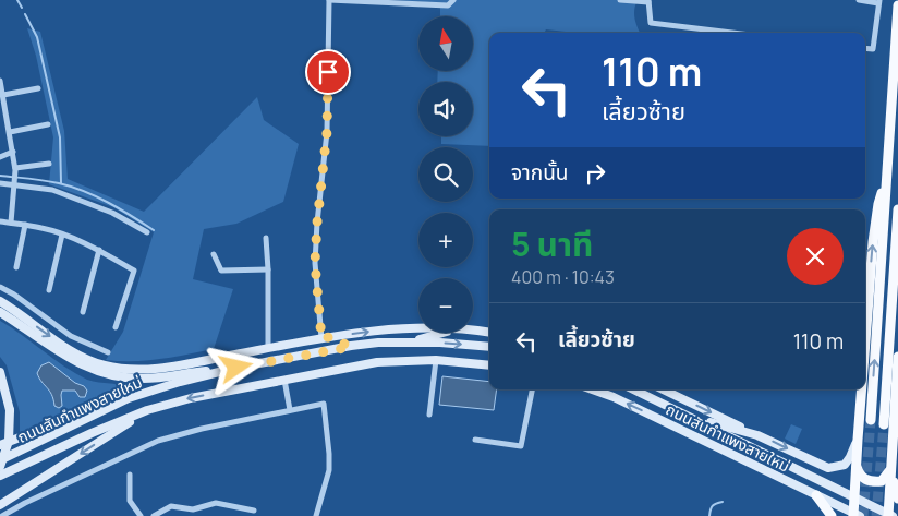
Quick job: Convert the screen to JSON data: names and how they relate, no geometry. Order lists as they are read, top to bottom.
{
  "streets": {
    "main road": ["ถนนสันกำแพงสายใหม่"]
  },
  "north": "top",
  "page": {
    "map_buttons": ["+", "−"],
    "turn": ["110 m", "เลี้ยวซ้าย"],
    "then": "จากนั้น",
    "heading": ["5 นาที", "400 m · 10:43"],
    "list": [
      {
        "name": "เลี้ยวซ้าย",
        "value": "110 m"
      }
    ]
  }
}
